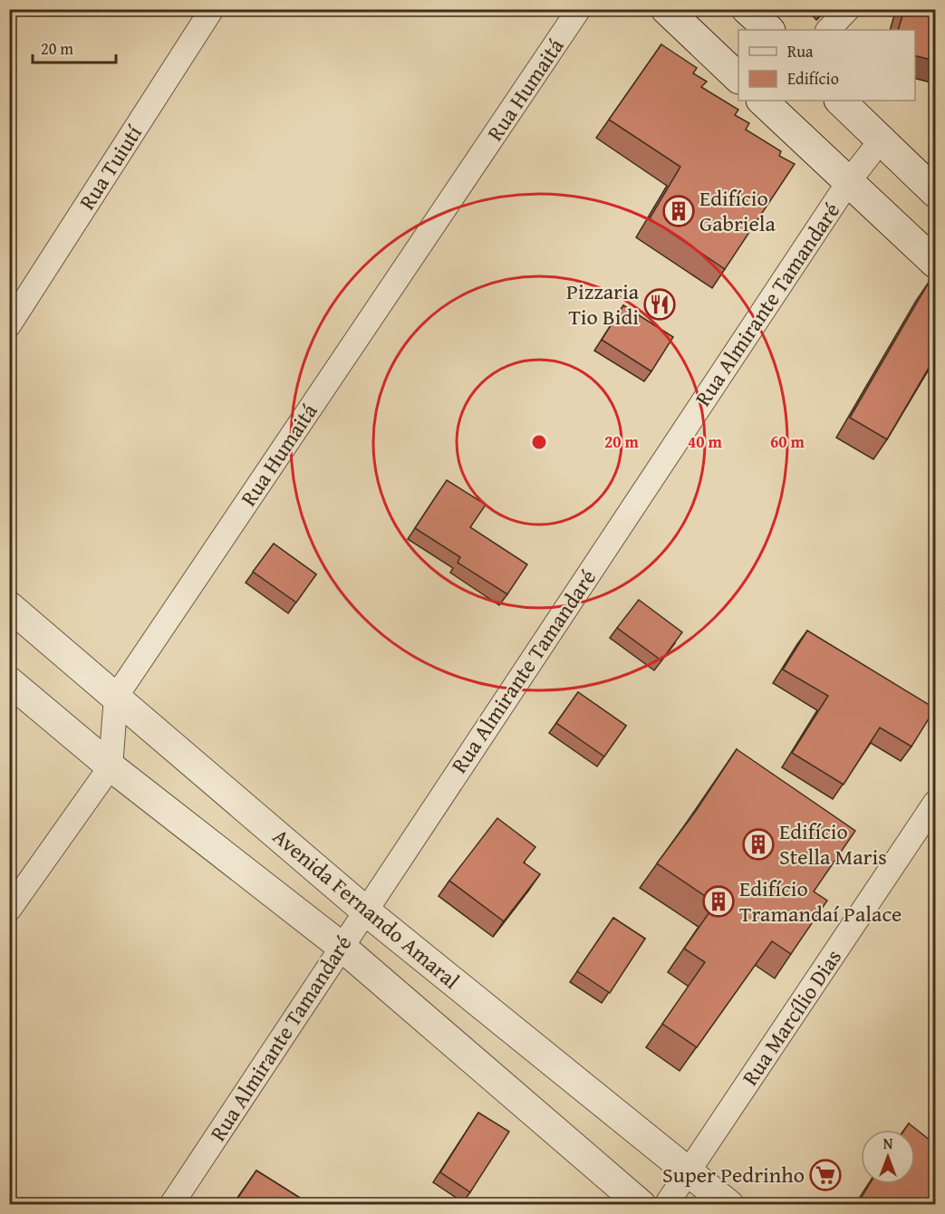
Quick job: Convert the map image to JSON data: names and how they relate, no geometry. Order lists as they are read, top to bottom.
{
  "streets": {
    "street": [
      "Rua Humaitá",
      "Rua Tuiutí",
      "Rua Almirante Tamandaré",
      "Avenida Fernando Amaral",
      "Rua Marcílio Dias"
    ]
  },
  "crossings": [
    ["Rua Humaitá", "Avenida Fernando Amaral"],
    ["Rua Almirante Tamandaré", "Avenida Fernando Amaral"],
    ["Avenida Fernando Amaral", "Rua Marcílio Dias"]
  ],
  "places": {
    "building": ["Edifício Gabriela", "Edifício Stella Maris", "Edifício Tramandaí Palace"],
    "restaurant": ["Pizzaria Tio Bidi"],
    "supermarket": ["Super Pedrinho"]
  },
  "legend": ["Rua", "Edifício"],
  "scale_bar": "20 m",
  "north": "top",
  "rings": ["20 m", "40 m", "60 m"]
}
